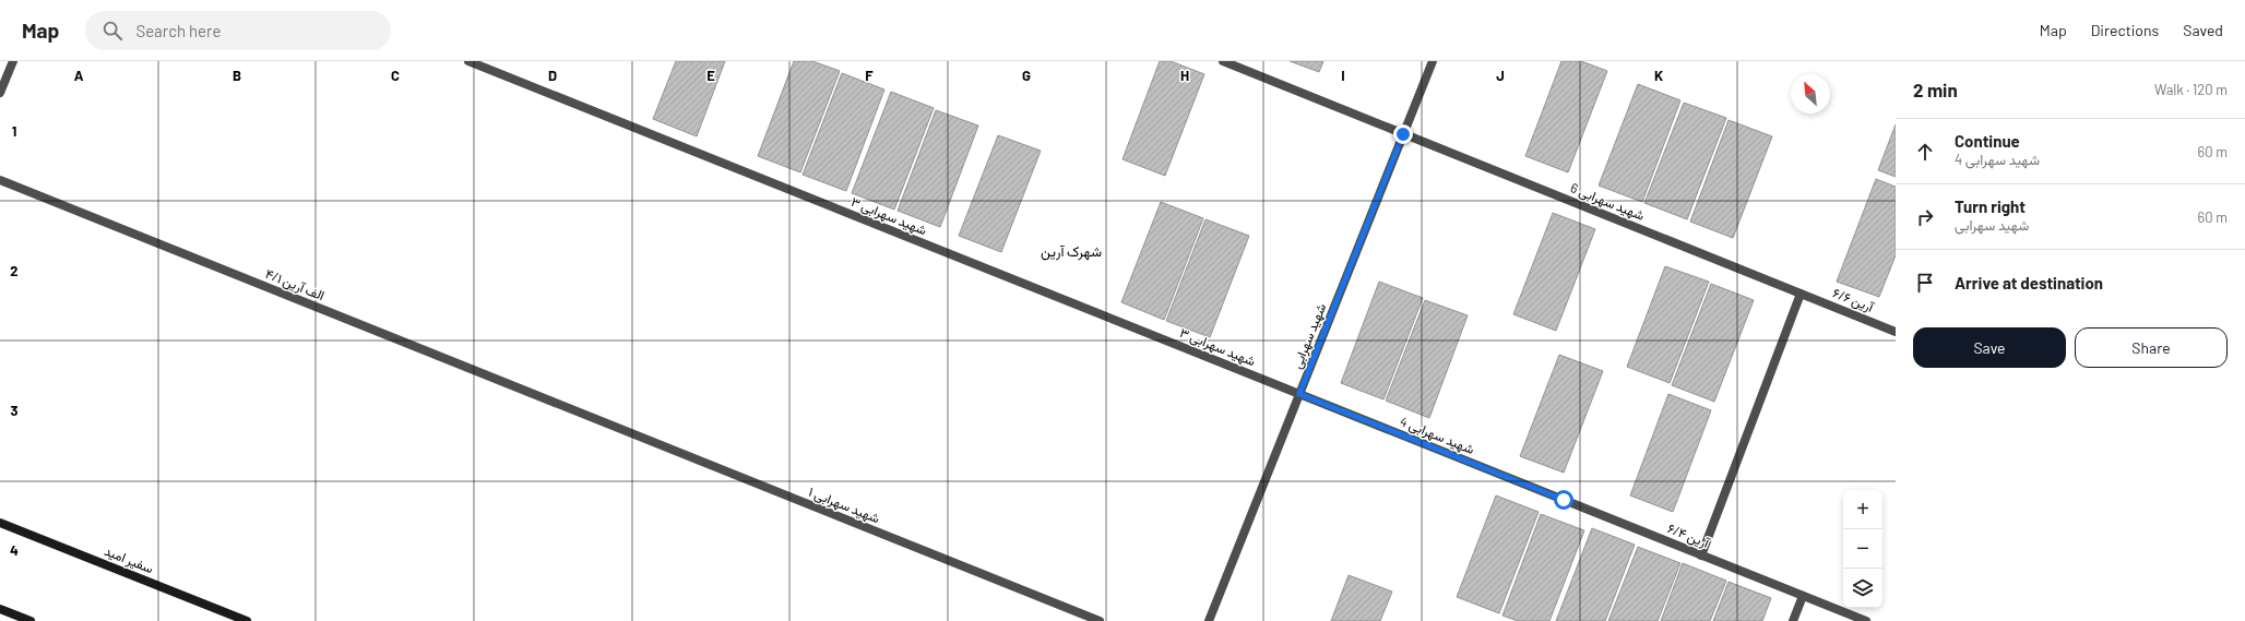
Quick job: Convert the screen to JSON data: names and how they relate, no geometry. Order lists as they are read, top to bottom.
{
  "streets": {
    "street": [
      "شهید سهرابی 6",
      "شهید سهرابی ۳",
      "۴/۱ الف آرین",
      "۶/۶ آرین",
      "شهید سهرابی",
      "شهید سهرابی 4",
      "شهید سهرابی ۱",
      "۶/۴ آرین",
      "سفیر امید"
    ]
  },
  "crossings": [
    ["شهید سهرابی 6", "۶/۶ آرین"],
    ["شهید سهرابی 6", "شهید سهرابی"],
    ["شهید سهرابی ۳", "شهید سهرابی"],
    ["شهید سهرابی ۳", "شهید سهرابی 4"],
    ["۴/۱ الف آرین", "شهید سهرابی ۱"],
    ["شهید سهرابی", "شهید سهرابی 4"],
    ["شهید سهرابی 4", "۶/۴ آرین"]
  ],
  "districts": ["شهرک آرین"],
  "north": "top left",
  "page": {
    "header": "Map",
    "search": "Search here",
    "nav": ["Map", "Directions", "Saved"],
    "heading": ["2 min", "Walk · 120 m"],
    "list": [
      ["Continue", "شهید سهرابی 4", "60 m"],
      ["Turn right", "شهید سهرابی", "60 m"],
      "Arrive at destination"
    ],
    "buttons": ["Save", "Share"],
    "map_buttons": ["+", "−"]
  },
  "grid": {
    "columns": [
      "A",
      "B",
      "C",
      "D",
      "E",
      "F",
      "G",
      "H",
      "I",
      "J",
      "K"
    ],
    "rows": [
      "1",
      "2",
      "3",
      "4"
    ]
  }
}
